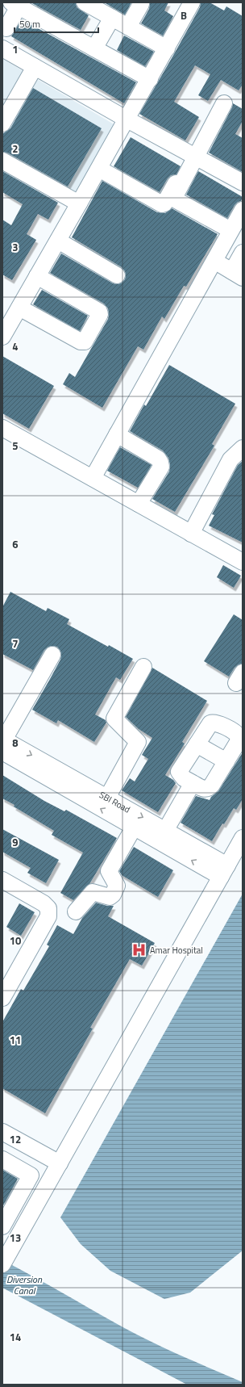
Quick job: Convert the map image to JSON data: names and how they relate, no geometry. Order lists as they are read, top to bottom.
{
  "streets": {
    "street": ["SBI Road"]
  },
  "water": ["Diversion Canal"],
  "places": {
    "hospital": ["Amar Hospital"]
  },
  "scale_bar": "50 m",
  "grid": {
    "columns": ["B"],
    "rows": [
      "1",
      "2",
      "3",
      "4",
      "5",
      "6",
      "7",
      "8",
      "9",
      "10",
      "11",
      "12",
      "13",
      "14"
    ]
  }
}
